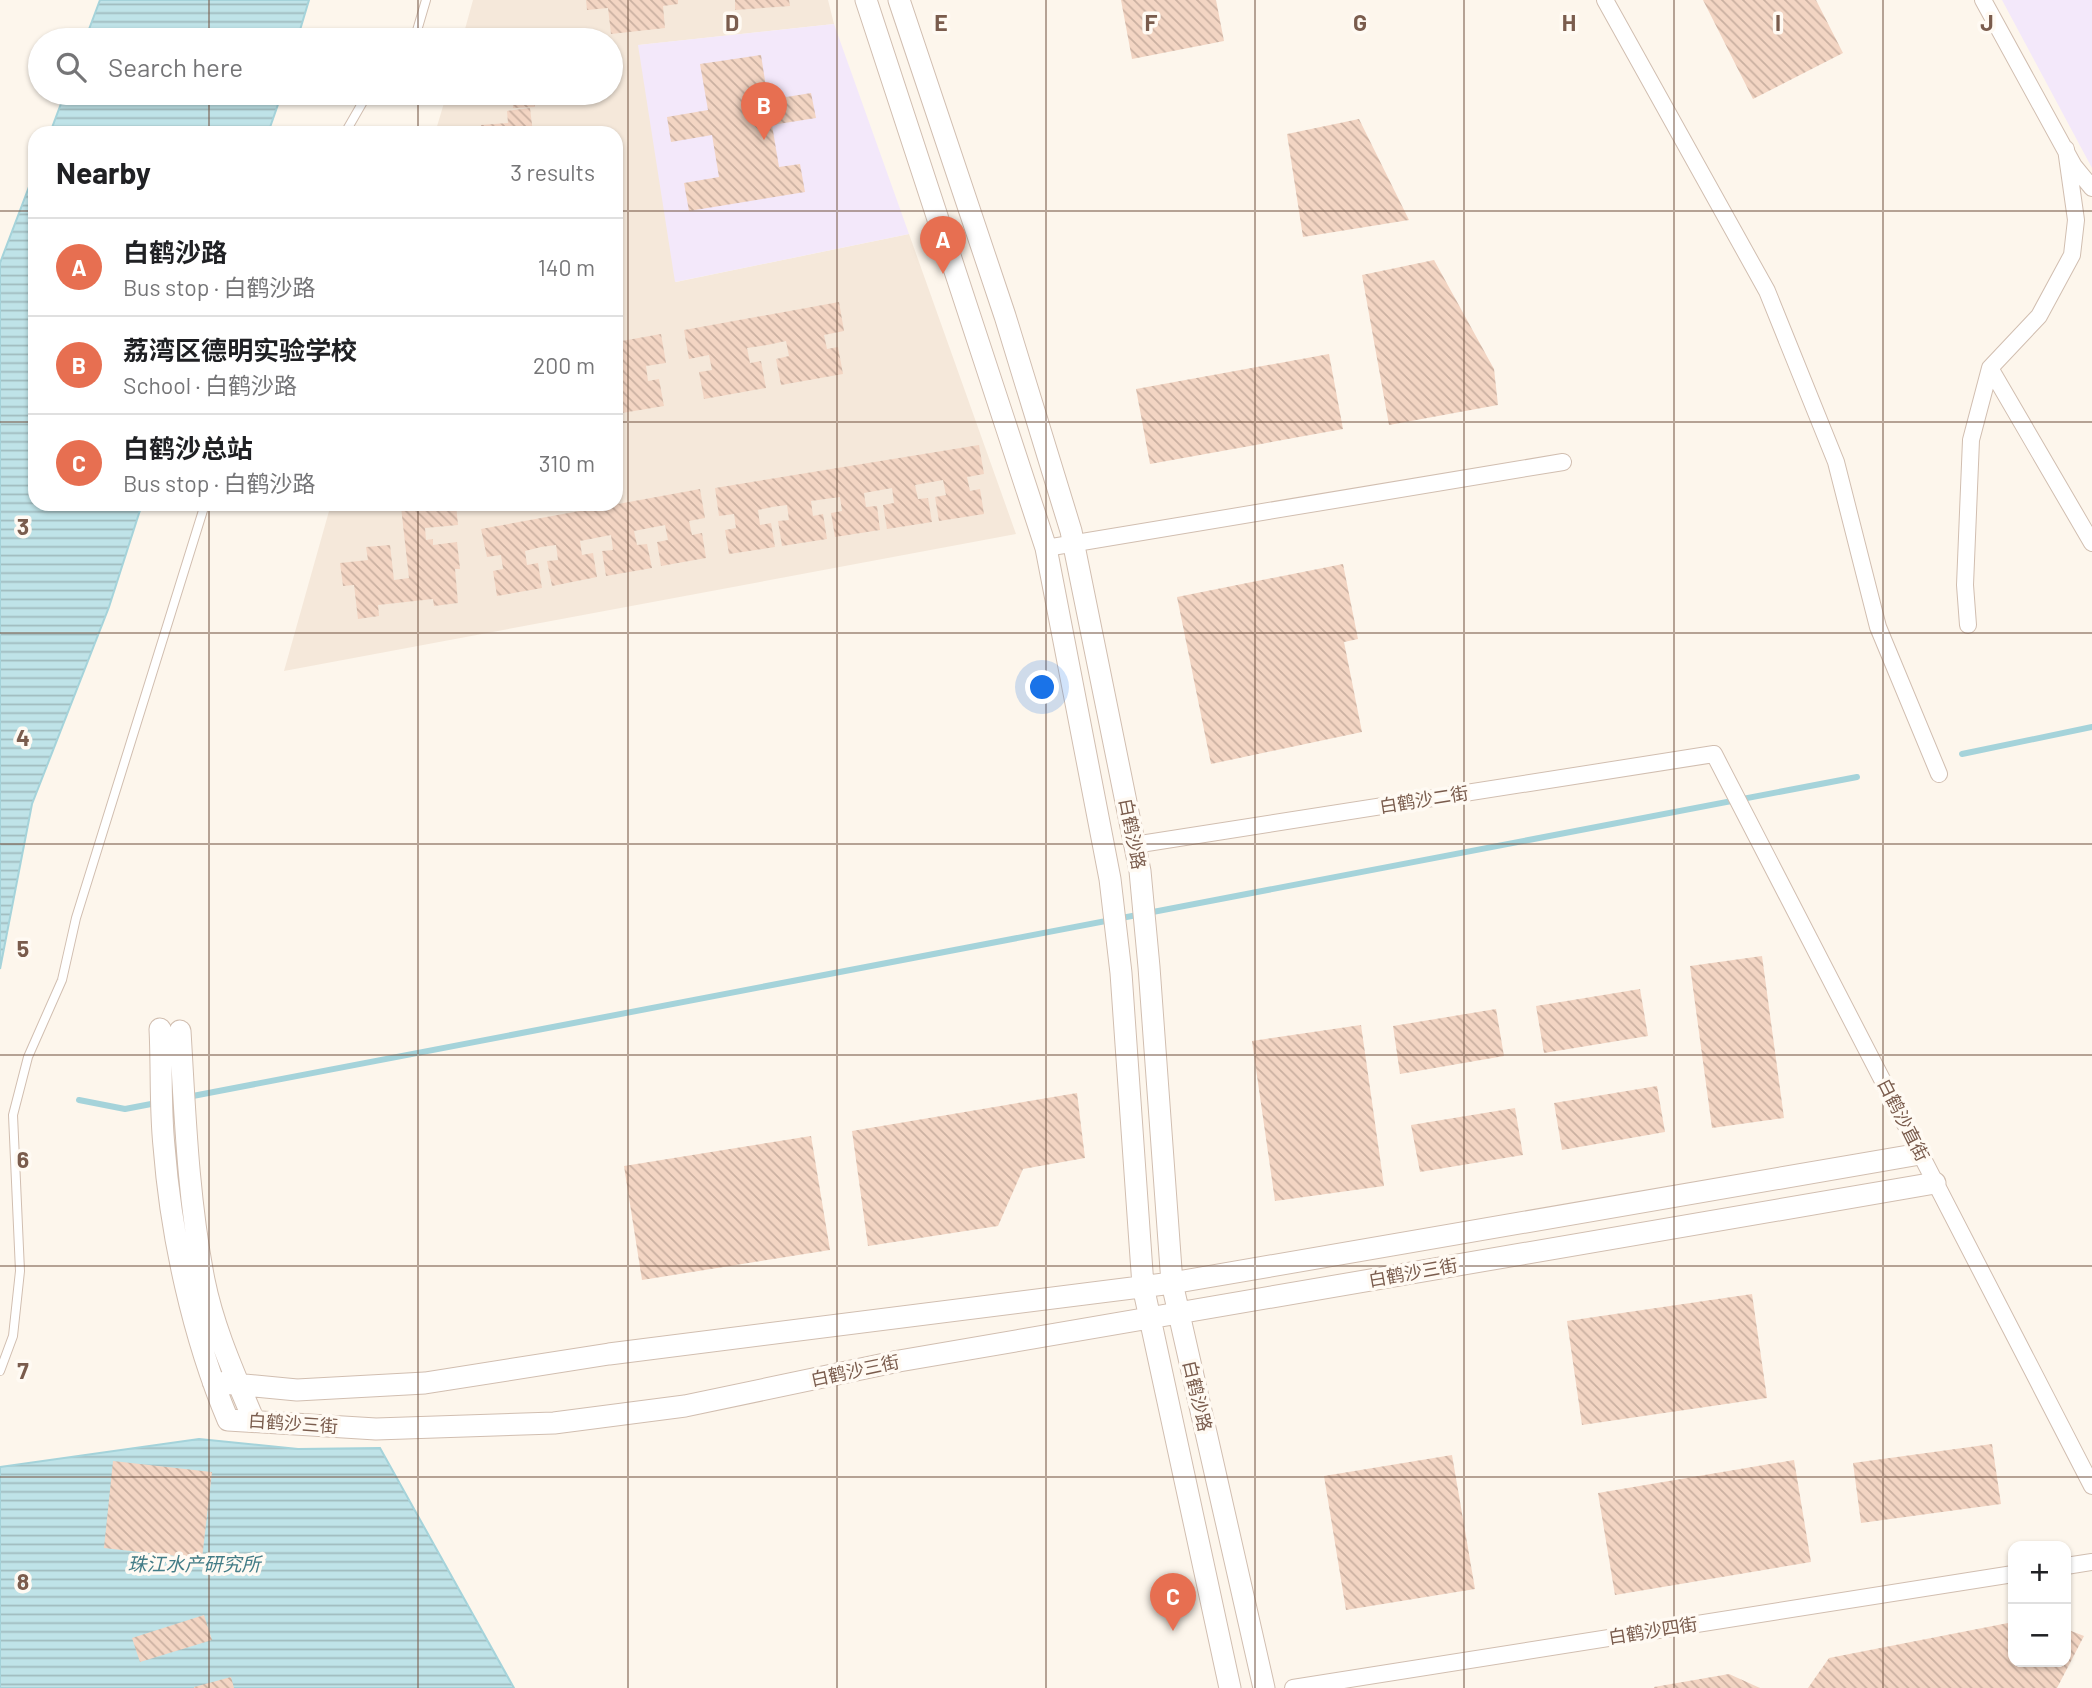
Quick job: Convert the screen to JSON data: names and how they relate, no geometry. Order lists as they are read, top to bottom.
{
  "streets": {
    "street": [
      "白鹤沙二街",
      "白鹤沙路",
      "白鹤沙直街",
      "白鹤沙三街",
      "白鹤沙四街"
    ]
  },
  "crossings": [
    ["白鹤沙二街", "白鹤沙路"],
    ["白鹤沙二街", "白鹤沙直街"],
    ["白鹤沙路", "白鹤沙三街"],
    ["白鹤沙直街", "白鹤沙三街"]
  ],
  "water": ["珠江水产研究所"],
  "page": {
    "search": "Search here",
    "pins": ["B", "A", "C"],
    "heading": ["Nearby", "3 results"],
    "list": [
      {
        "mark": "A",
        "name": "白鹤沙路",
        "note": "Bus stop · 白鹤沙路",
        "value": "140 m"
      },
      {
        "mark": "B",
        "name": "荔湾区德明实验学校",
        "note": "School · 白鹤沙路",
        "value": "200 m"
      },
      {
        "mark": "C",
        "name": "白鹤沙总站",
        "note": "Bus stop · 白鹤沙路",
        "value": "310 m"
      }
    ],
    "map_buttons": ["+", "−"]
  },
  "grid": {
    "columns": [
      "D",
      "E",
      "F",
      "G",
      "H",
      "I",
      "J"
    ],
    "rows": [
      "3",
      "4",
      "5",
      "6",
      "7",
      "8"
    ]
  }
}
